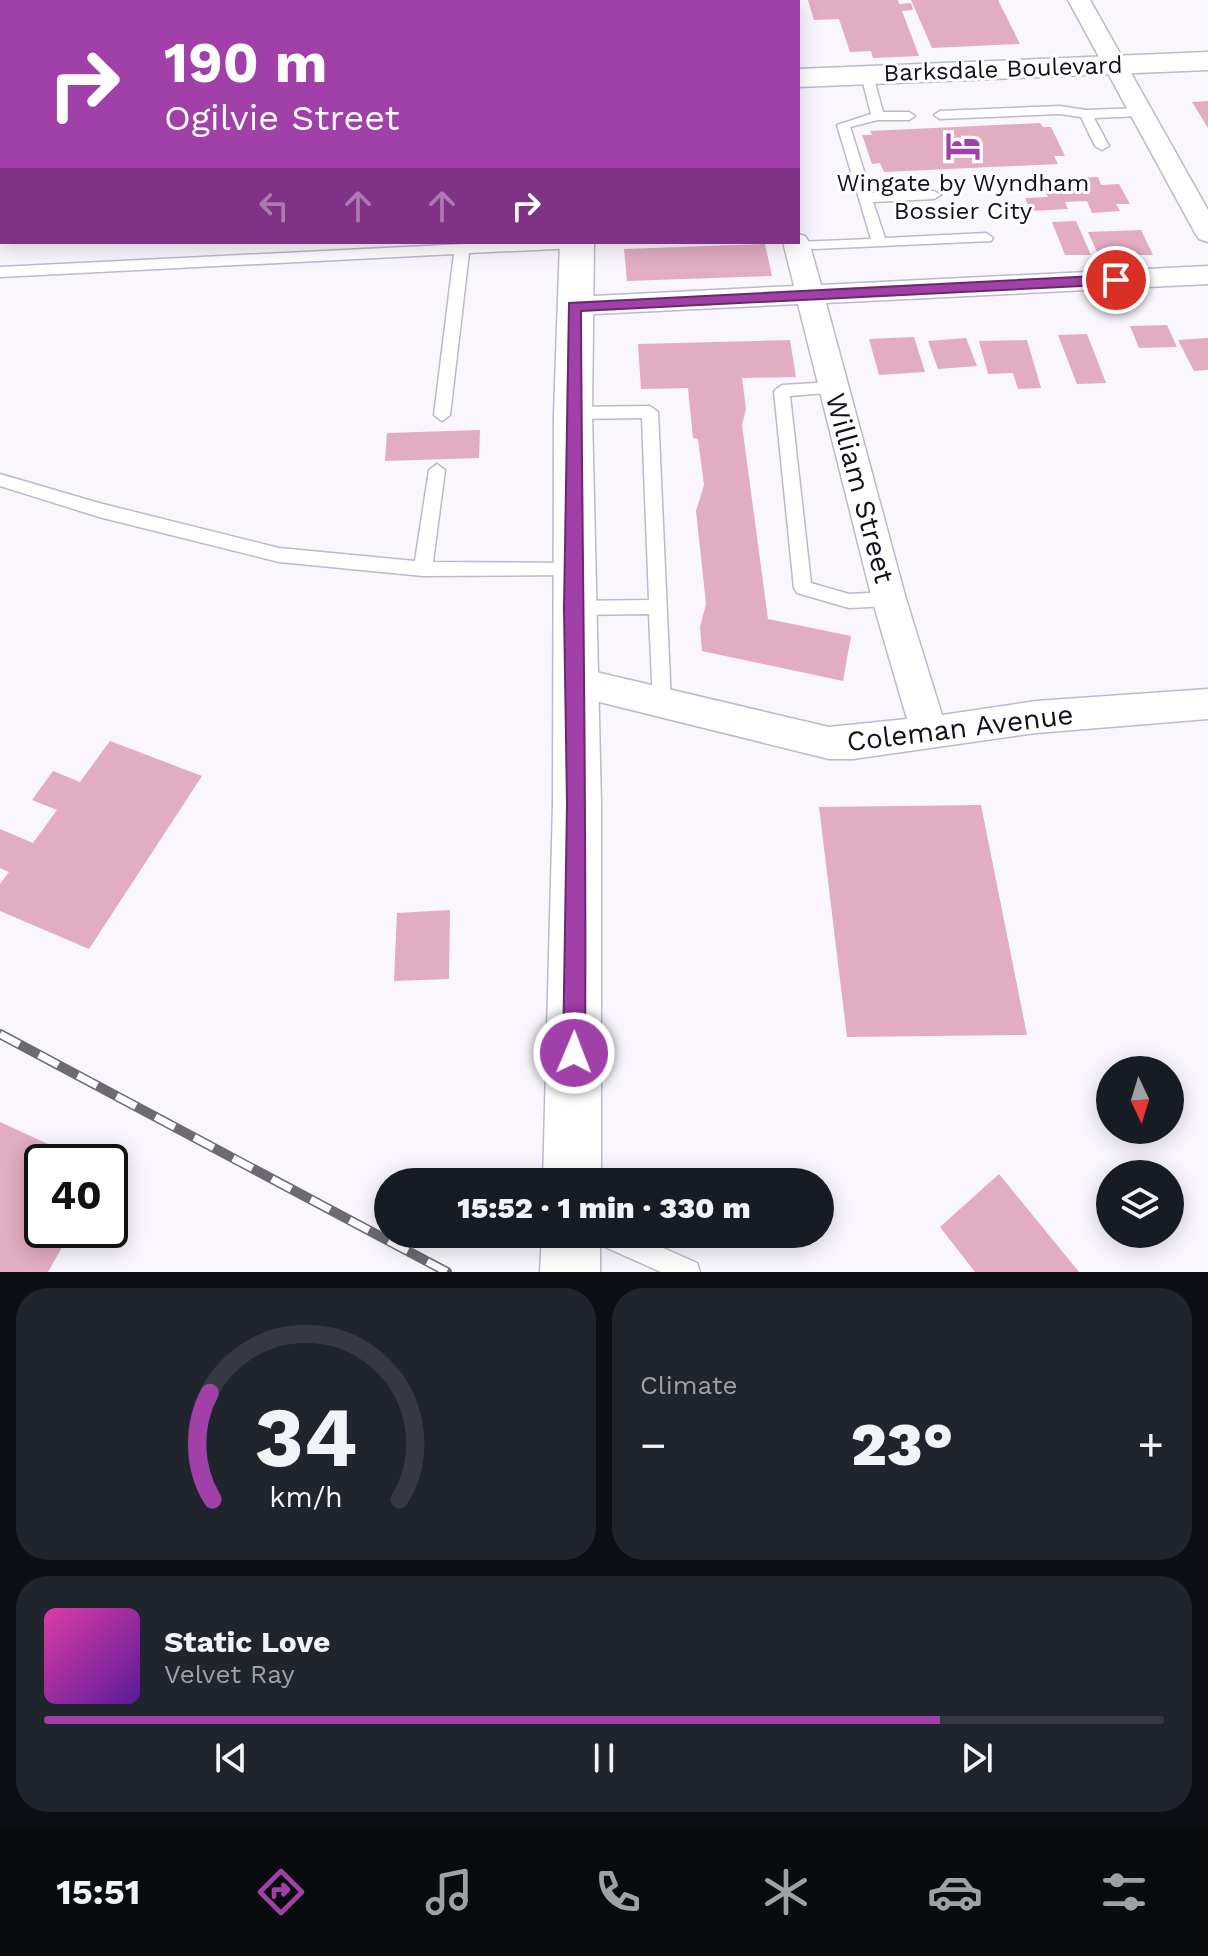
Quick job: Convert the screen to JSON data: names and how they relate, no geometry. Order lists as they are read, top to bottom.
{
  "streets": {
    "street": ["Barksdale Boulevard", "William Street", "Coleman Avenue"]
  },
  "crossings": [
    ["William Street", "Coleman Avenue"]
  ],
  "places": {
    "hotel": ["Wingate by Wyndham Bossier City"]
  },
  "north": "bottom",
  "page": {
    "turn": ["190 m", "Ogilvie Street"],
    "limit": "40",
    "trip": "15:52 · 1 min · 330 m",
    "tile": "Climate",
    "heat": ["−", "23°", "+"],
    "song": ["Static Love", "Velvet Ray"],
    "tabs": "15:51",
    "gauge": ["34", "km/h"]
  }
}
